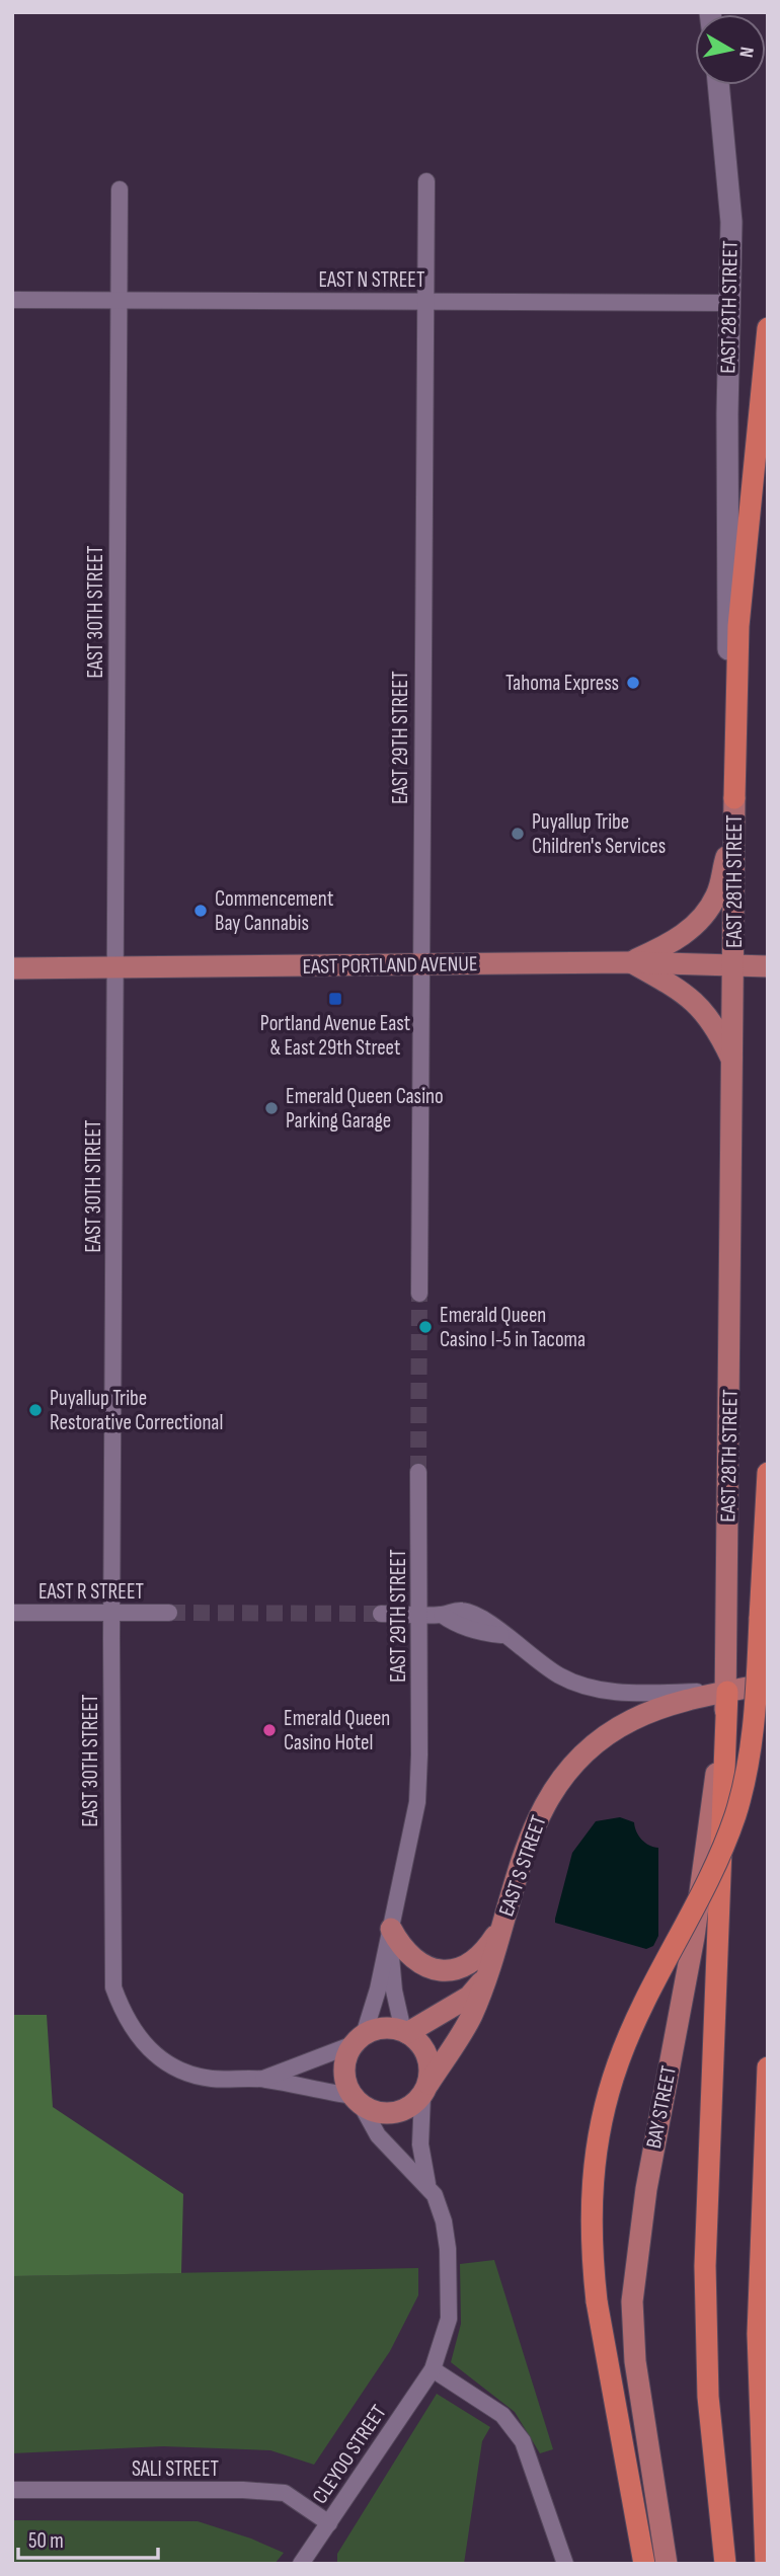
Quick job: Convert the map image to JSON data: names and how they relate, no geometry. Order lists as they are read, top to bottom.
{
  "streets": {
    "main road": [
      "EAST 28TH STREET",
      "EAST PORTLAND AVENUE",
      "EAST S STREET",
      "BAY STREET"
    ],
    "street": [
      "EAST N STREET",
      "EAST 30TH STREET",
      "EAST 29TH STREET",
      "EAST R STREET",
      "CLEYOO STREET",
      "SALI STREET"
    ]
  },
  "crossings": [
    ["EAST N STREET", "EAST 28TH STREET"],
    ["EAST N STREET", "EAST 30TH STREET"],
    ["EAST N STREET", "EAST 29TH STREET"],
    ["EAST 28TH STREET", "EAST PORTLAND AVENUE"],
    ["EAST 28TH STREET", "EAST S STREET"],
    ["EAST 28TH STREET", "BAY STREET"],
    ["EAST 30TH STREET", "EAST 29TH STREET"],
    ["EAST 30TH STREET", "EAST PORTLAND AVENUE"],
    ["EAST 30TH STREET", "EAST R STREET"],
    ["EAST 30TH STREET", "EAST S STREET"],
    ["EAST 29TH STREET", "EAST PORTLAND AVENUE"],
    ["EAST 29TH STREET", "EAST S STREET"],
    ["EAST S STREET", "BAY STREET"],
    ["CLEYOO STREET", "SALI STREET"]
  ],
  "places": {
    "other": [
      "Tahoma Express",
      "Puyallup Tribe Children's Services",
      "Commencement Bay Cannabis",
      "Emerald Queen Casino Parking Garage",
      "Emerald Queen Casino I-5 in Tacoma",
      "Puyallup Tribe Restorative Correctional",
      "Emerald Queen Casino Hotel"
    ],
    "transit": ["Portland Avenue East & East 29th Street"]
  },
  "scale_bar": "50 m",
  "north": "right"
}
